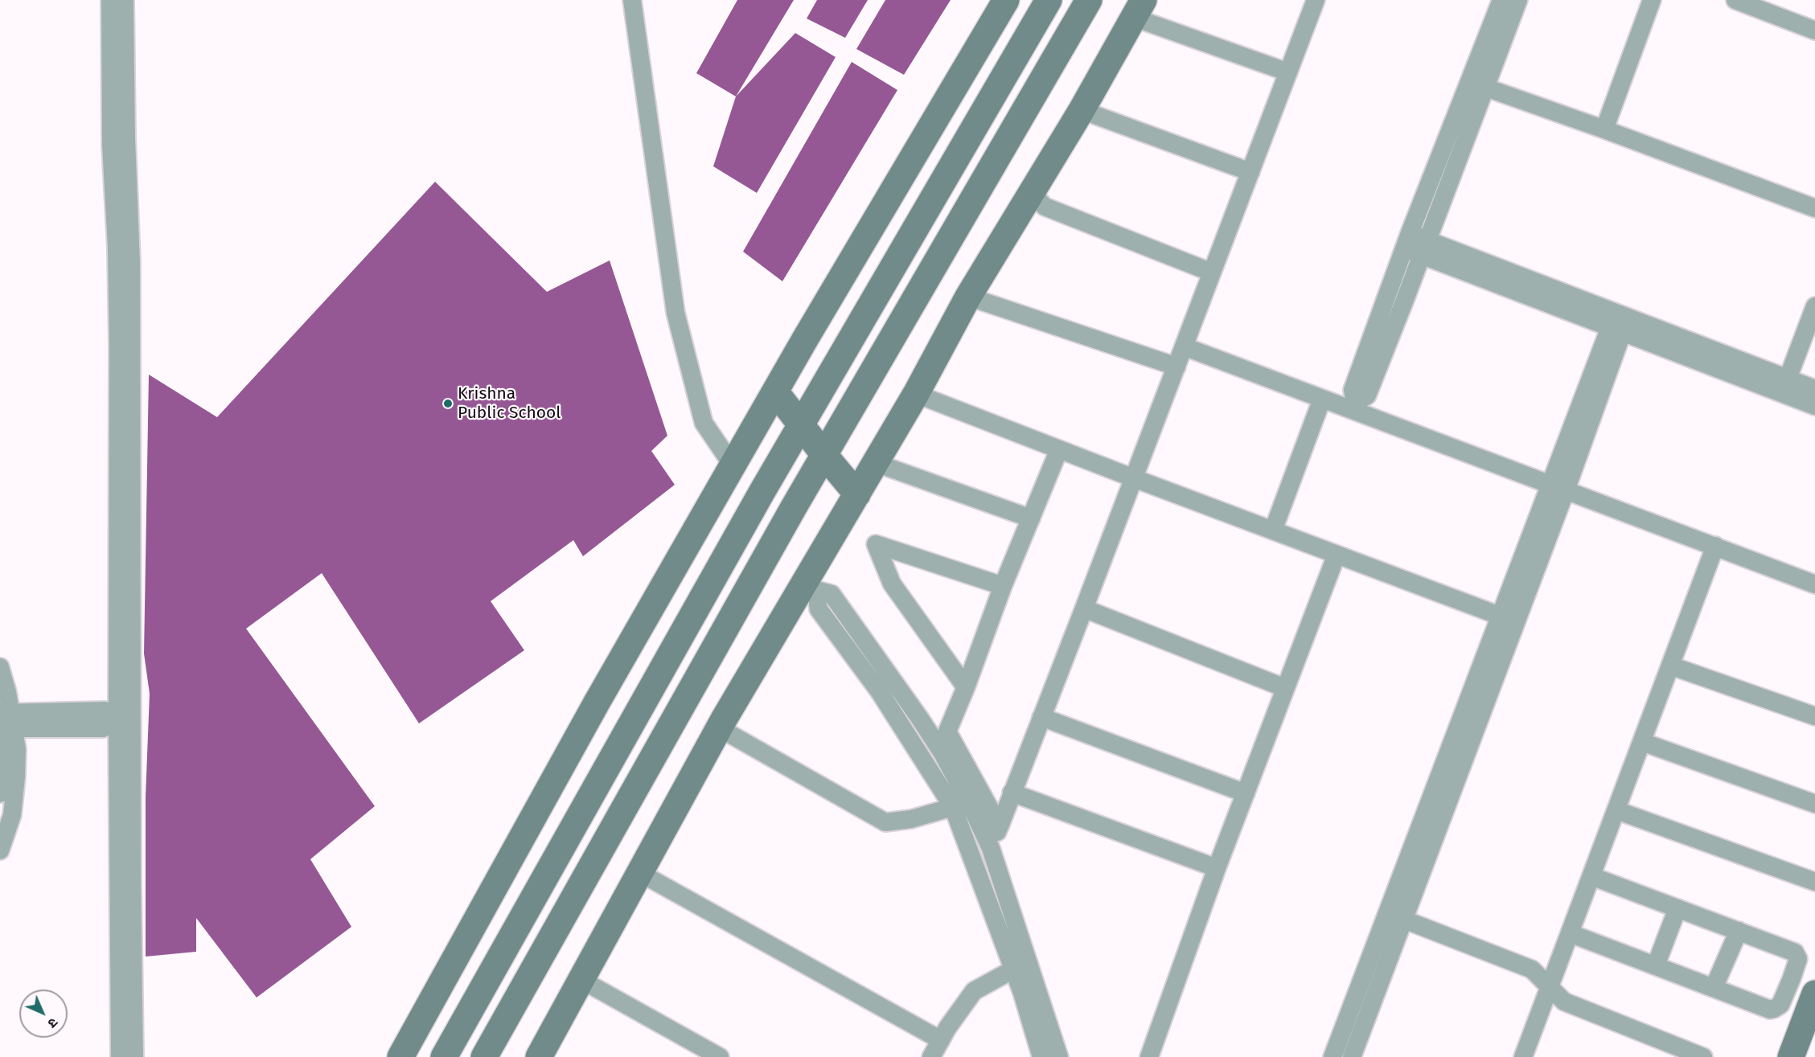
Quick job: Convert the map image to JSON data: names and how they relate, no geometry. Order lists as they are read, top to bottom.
{
  "places": ["Krishna Public School"],
  "north": "bottom right"
}
